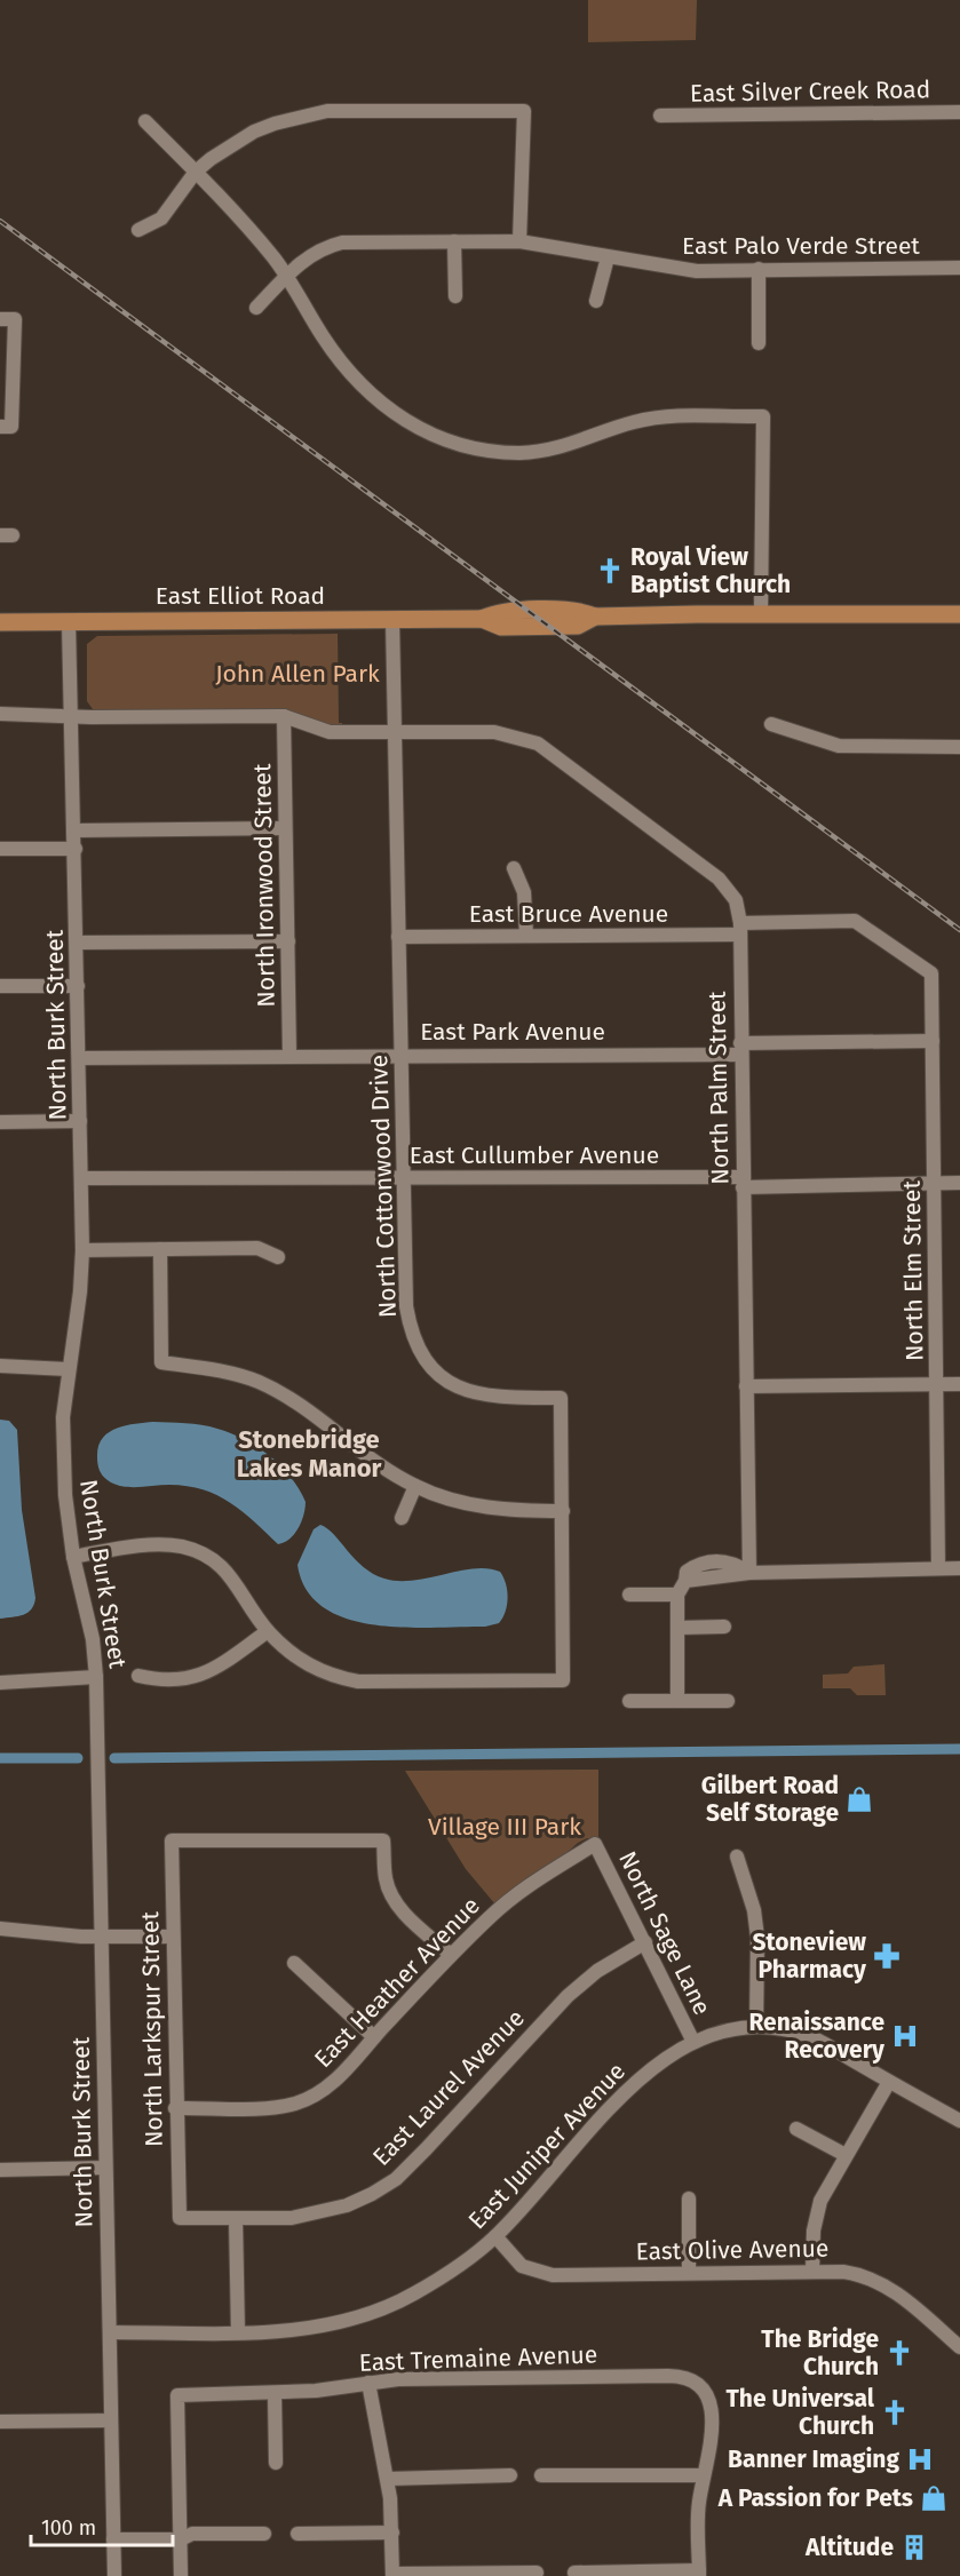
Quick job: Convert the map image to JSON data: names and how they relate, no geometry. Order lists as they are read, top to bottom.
{
  "streets": {
    "main road": ["East Elliot Road"],
    "street": [
      "East Silver Creek Road",
      "East Palo Verde Street",
      "North Ironwood Street",
      "East Bruce Avenue",
      "North Burk Street",
      "East Park Avenue",
      "North Palm Street",
      "East Cullumber Avenue",
      "North Cottonwood Drive",
      "North Elm Street",
      "North Sage Lane",
      "East Heather Avenue",
      "North Larkspur Street",
      "East Laurel Avenue",
      "East Juniper Avenue",
      "East Olive Avenue",
      "East Tremaine Avenue"
    ]
  },
  "crossings": [
    ["East Elliot Road", "North Burk Street"],
    ["East Elliot Road", "North Cottonwood Drive"],
    ["North Ironwood Street", "East Park Avenue"],
    ["North Ironwood Street", "North Palm Street"],
    ["East Bruce Avenue", "North Palm Street"],
    ["East Bruce Avenue", "North Cottonwood Drive"],
    ["East Bruce Avenue", "North Elm Street"],
    ["North Burk Street", "East Park Avenue"],
    ["North Burk Street", "North Palm Street"],
    ["North Burk Street", "East Cullumber Avenue"],
    ["North Burk Street", "East Juniper Avenue"],
    ["East Park Avenue", "North Palm Street"],
    ["East Park Avenue", "North Cottonwood Drive"],
    ["East Park Avenue", "North Elm Street"],
    ["North Palm Street", "East Cullumber Avenue"],
    ["North Palm Street", "North Cottonwood Drive"],
    ["East Cullumber Avenue", "North Cottonwood Drive"],
    ["East Cullumber Avenue", "North Elm Street"],
    ["North Sage Lane", "East Heather Avenue"],
    ["North Sage Lane", "East Laurel Avenue"],
    ["North Sage Lane", "East Juniper Avenue"],
    ["East Heather Avenue", "North Larkspur Street"],
    ["North Larkspur Street", "East Laurel Avenue"],
    ["East Juniper Avenue", "East Olive Avenue"]
  ],
  "districts": ["Stonebridge Lakes Manor"],
  "parks": ["John Allen Park", "Village III Park"],
  "places": {
    "church": ["Royal View Baptist Church", "The Bridge Church", "The Universal Church"],
    "shop": ["Gilbert Road Self Storage", "A Passion for Pets"],
    "pharmacy": ["Stoneview Pharmacy"],
    "hospital": ["Renaissance Recovery", "Banner Imaging"],
    "building": ["Altitude"]
  },
  "scale_bar": "100 m"
}
